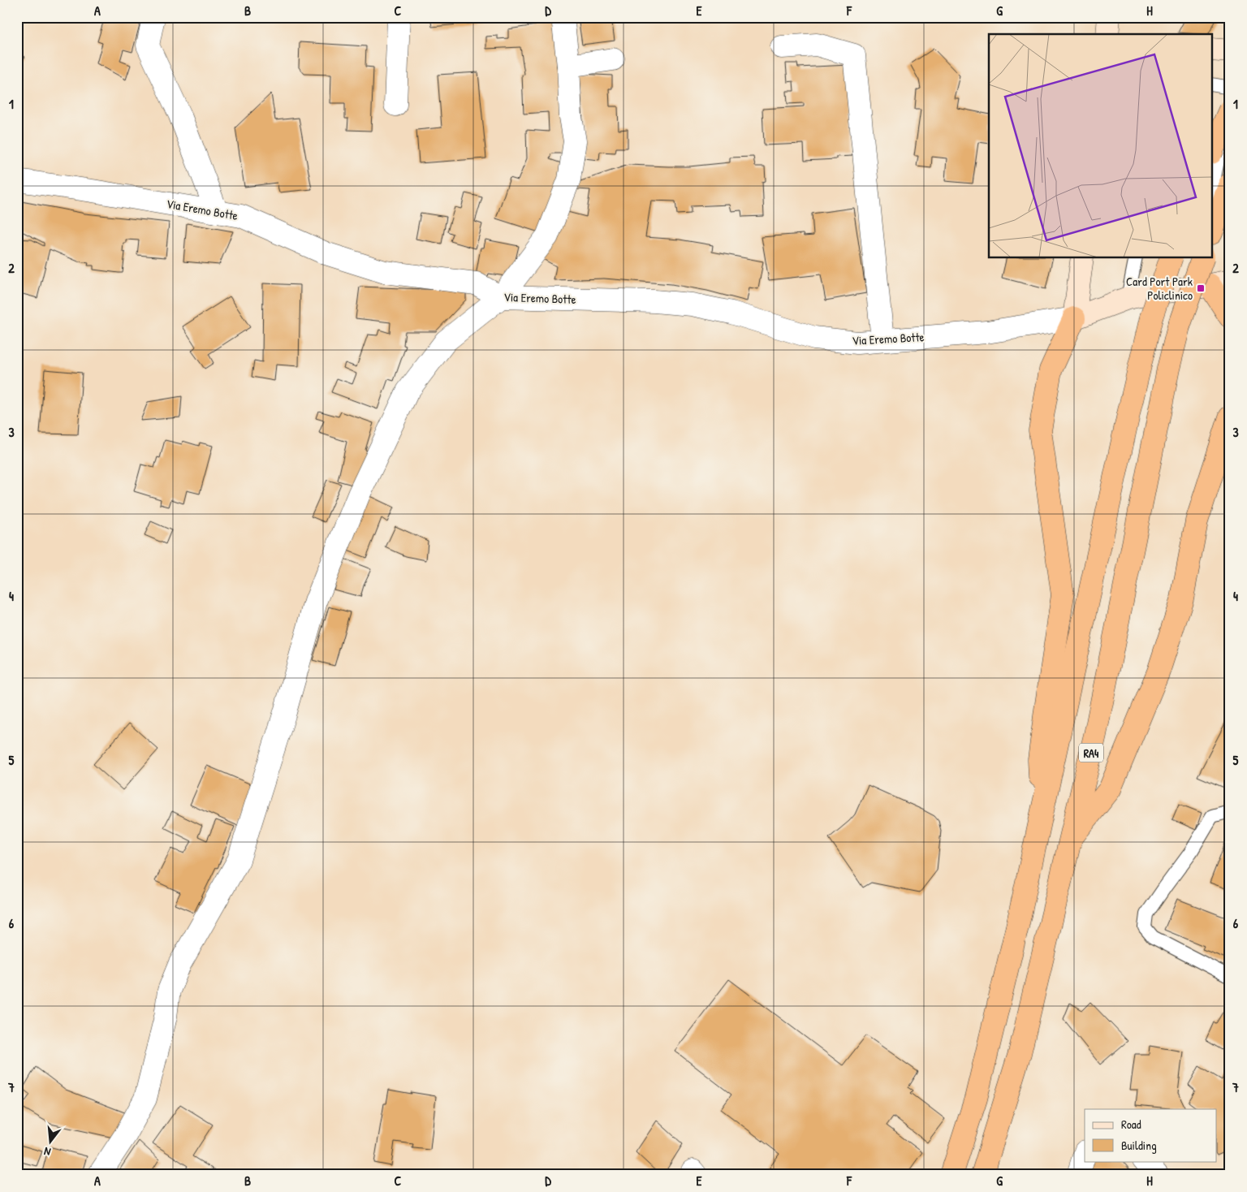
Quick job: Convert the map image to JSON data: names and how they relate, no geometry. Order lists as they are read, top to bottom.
{
  "streets": {
    "highway": ["RA4"],
    "street": ["Via Eremo Botte"]
  },
  "places": {
    "transit": ["Card Port Park Policlinico"]
  },
  "legend": ["Road", "Building"],
  "north": "bottom",
  "grid": {
    "columns": [
      "A",
      "B",
      "C",
      "D",
      "E",
      "F",
      "G",
      "H"
    ],
    "rows": [
      "1",
      "2",
      "3",
      "4",
      "5",
      "6",
      "7"
    ]
  }
}
